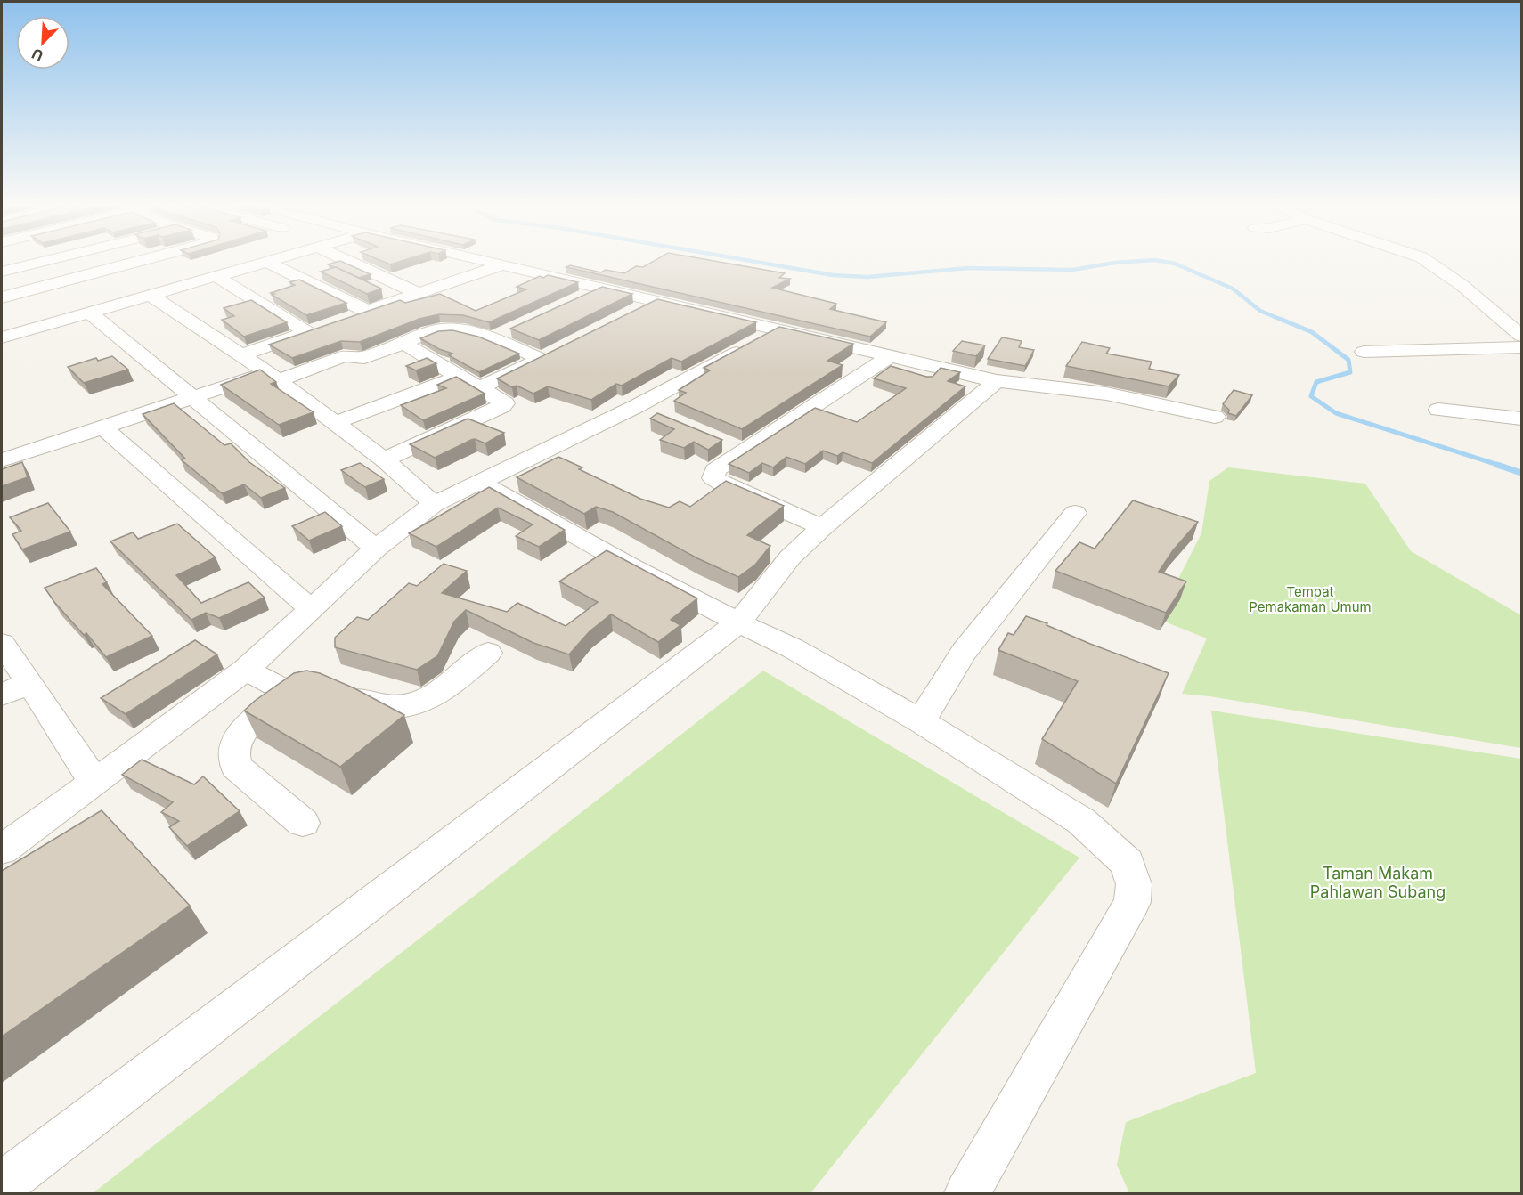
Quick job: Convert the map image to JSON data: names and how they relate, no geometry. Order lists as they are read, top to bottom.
{
  "parks": ["Tempat Pemakaman Umum", "Taman Makam Pahlawan Subang"],
  "north": "bottom left"
}
